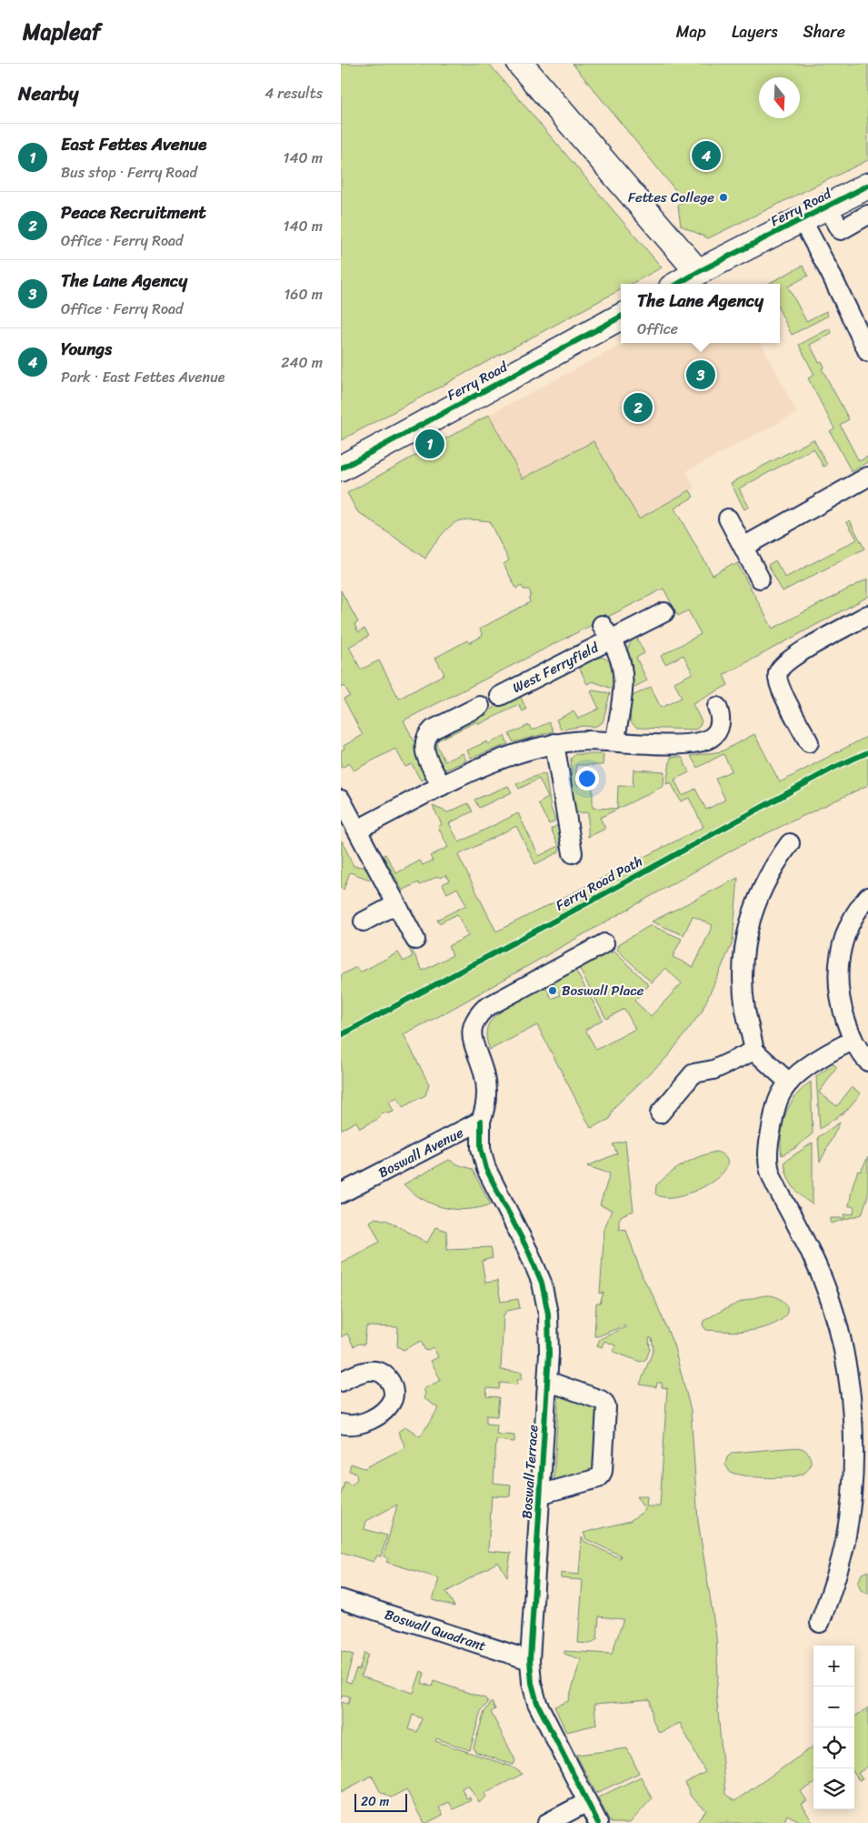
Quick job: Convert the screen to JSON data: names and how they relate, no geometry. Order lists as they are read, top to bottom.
{
  "streets": {
    "main road": ["Ferry Road"],
    "street": [
      "West Ferryfield",
      "Boswall Avenue",
      "Boswall Terrace",
      "Boswall Quadrant"
    ],
    "cycle path": ["Ferry Road Path"]
  },
  "crossings": [
    ["Boswall Avenue", "Boswall Terrace"],
    ["Boswall Terrace", "Boswall Quadrant"]
  ],
  "places": ["Fettes College", "Boswall Place"],
  "scale_bar": "20 m",
  "north": "bottom",
  "page": {
    "header": "Mapleaf",
    "nav": ["Map", "Layers", "Share"],
    "heading": ["Nearby", "4 results"],
    "list": [
      {
        "mark": "1",
        "name": "East Fettes Avenue",
        "note": "Bus stop · Ferry Road",
        "value": "140 m"
      },
      {
        "mark": "2",
        "name": "Peace Recruitment",
        "note": "Office · Ferry Road",
        "value": "140 m"
      },
      {
        "mark": "3",
        "name": "The Lane Agency",
        "note": "Office · Ferry Road",
        "value": "160 m"
      },
      {
        "mark": "4",
        "name": "Youngs",
        "note": "Park · East Fettes Avenue",
        "value": "240 m"
      }
    ],
    "pins": [
      "4",
      "3",
      "2",
      "1"
    ],
    "popup": ["The Lane Agency", "Office"],
    "map_buttons": ["+", "−"],
    "scale": "20 m"
  }
}
